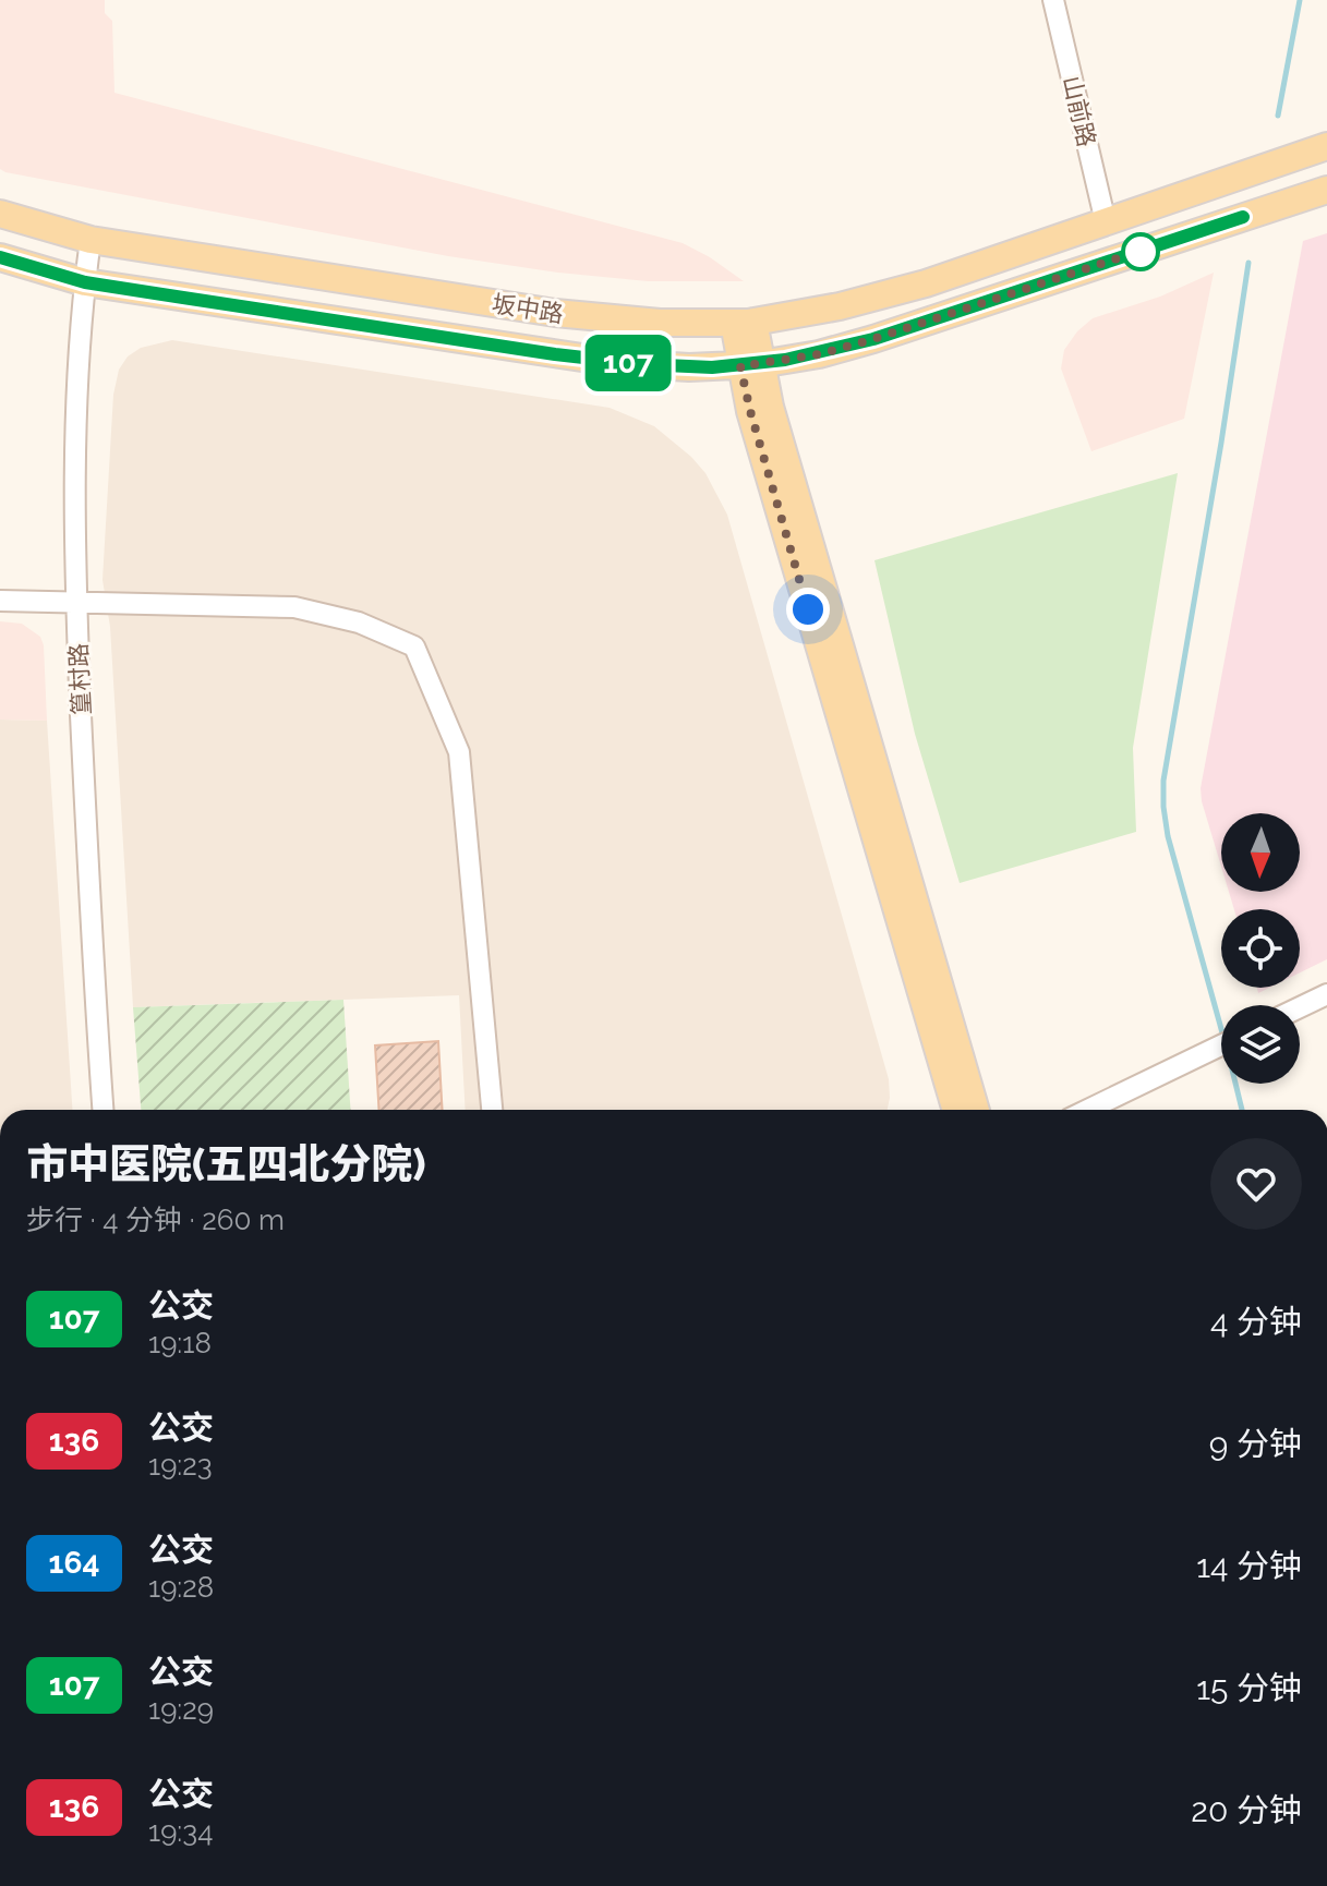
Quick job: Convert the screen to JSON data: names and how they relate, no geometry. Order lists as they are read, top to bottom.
{
  "streets": {
    "main road": ["坂中路"],
    "street": ["山前路", "篁村路"]
  },
  "crossings": [
    ["山前路", "坂中路"],
    ["坂中路", "篁村路"]
  ],
  "lines": ["bus line 107"],
  "north": "bottom",
  "page": {
    "on_map": "107",
    "heading": ["市中医院(五四北分院)", "步行 · 4 分钟 · 260 m"],
    "list": [
      {
        "mark": "107",
        "name": "公交",
        "note": "19:18",
        "value": "4 分钟"
      },
      {
        "mark": "136",
        "name": "公交",
        "note": "19:23",
        "value": "9 分钟"
      },
      {
        "mark": "164",
        "name": "公交",
        "note": "19:28",
        "value": "14 分钟"
      },
      {
        "mark": "107",
        "name": "公交",
        "note": "19:29",
        "value": "15 分钟"
      },
      {
        "mark": "136",
        "name": "公交",
        "note": "19:34",
        "value": "20 分钟"
      }
    ]
  }
}
